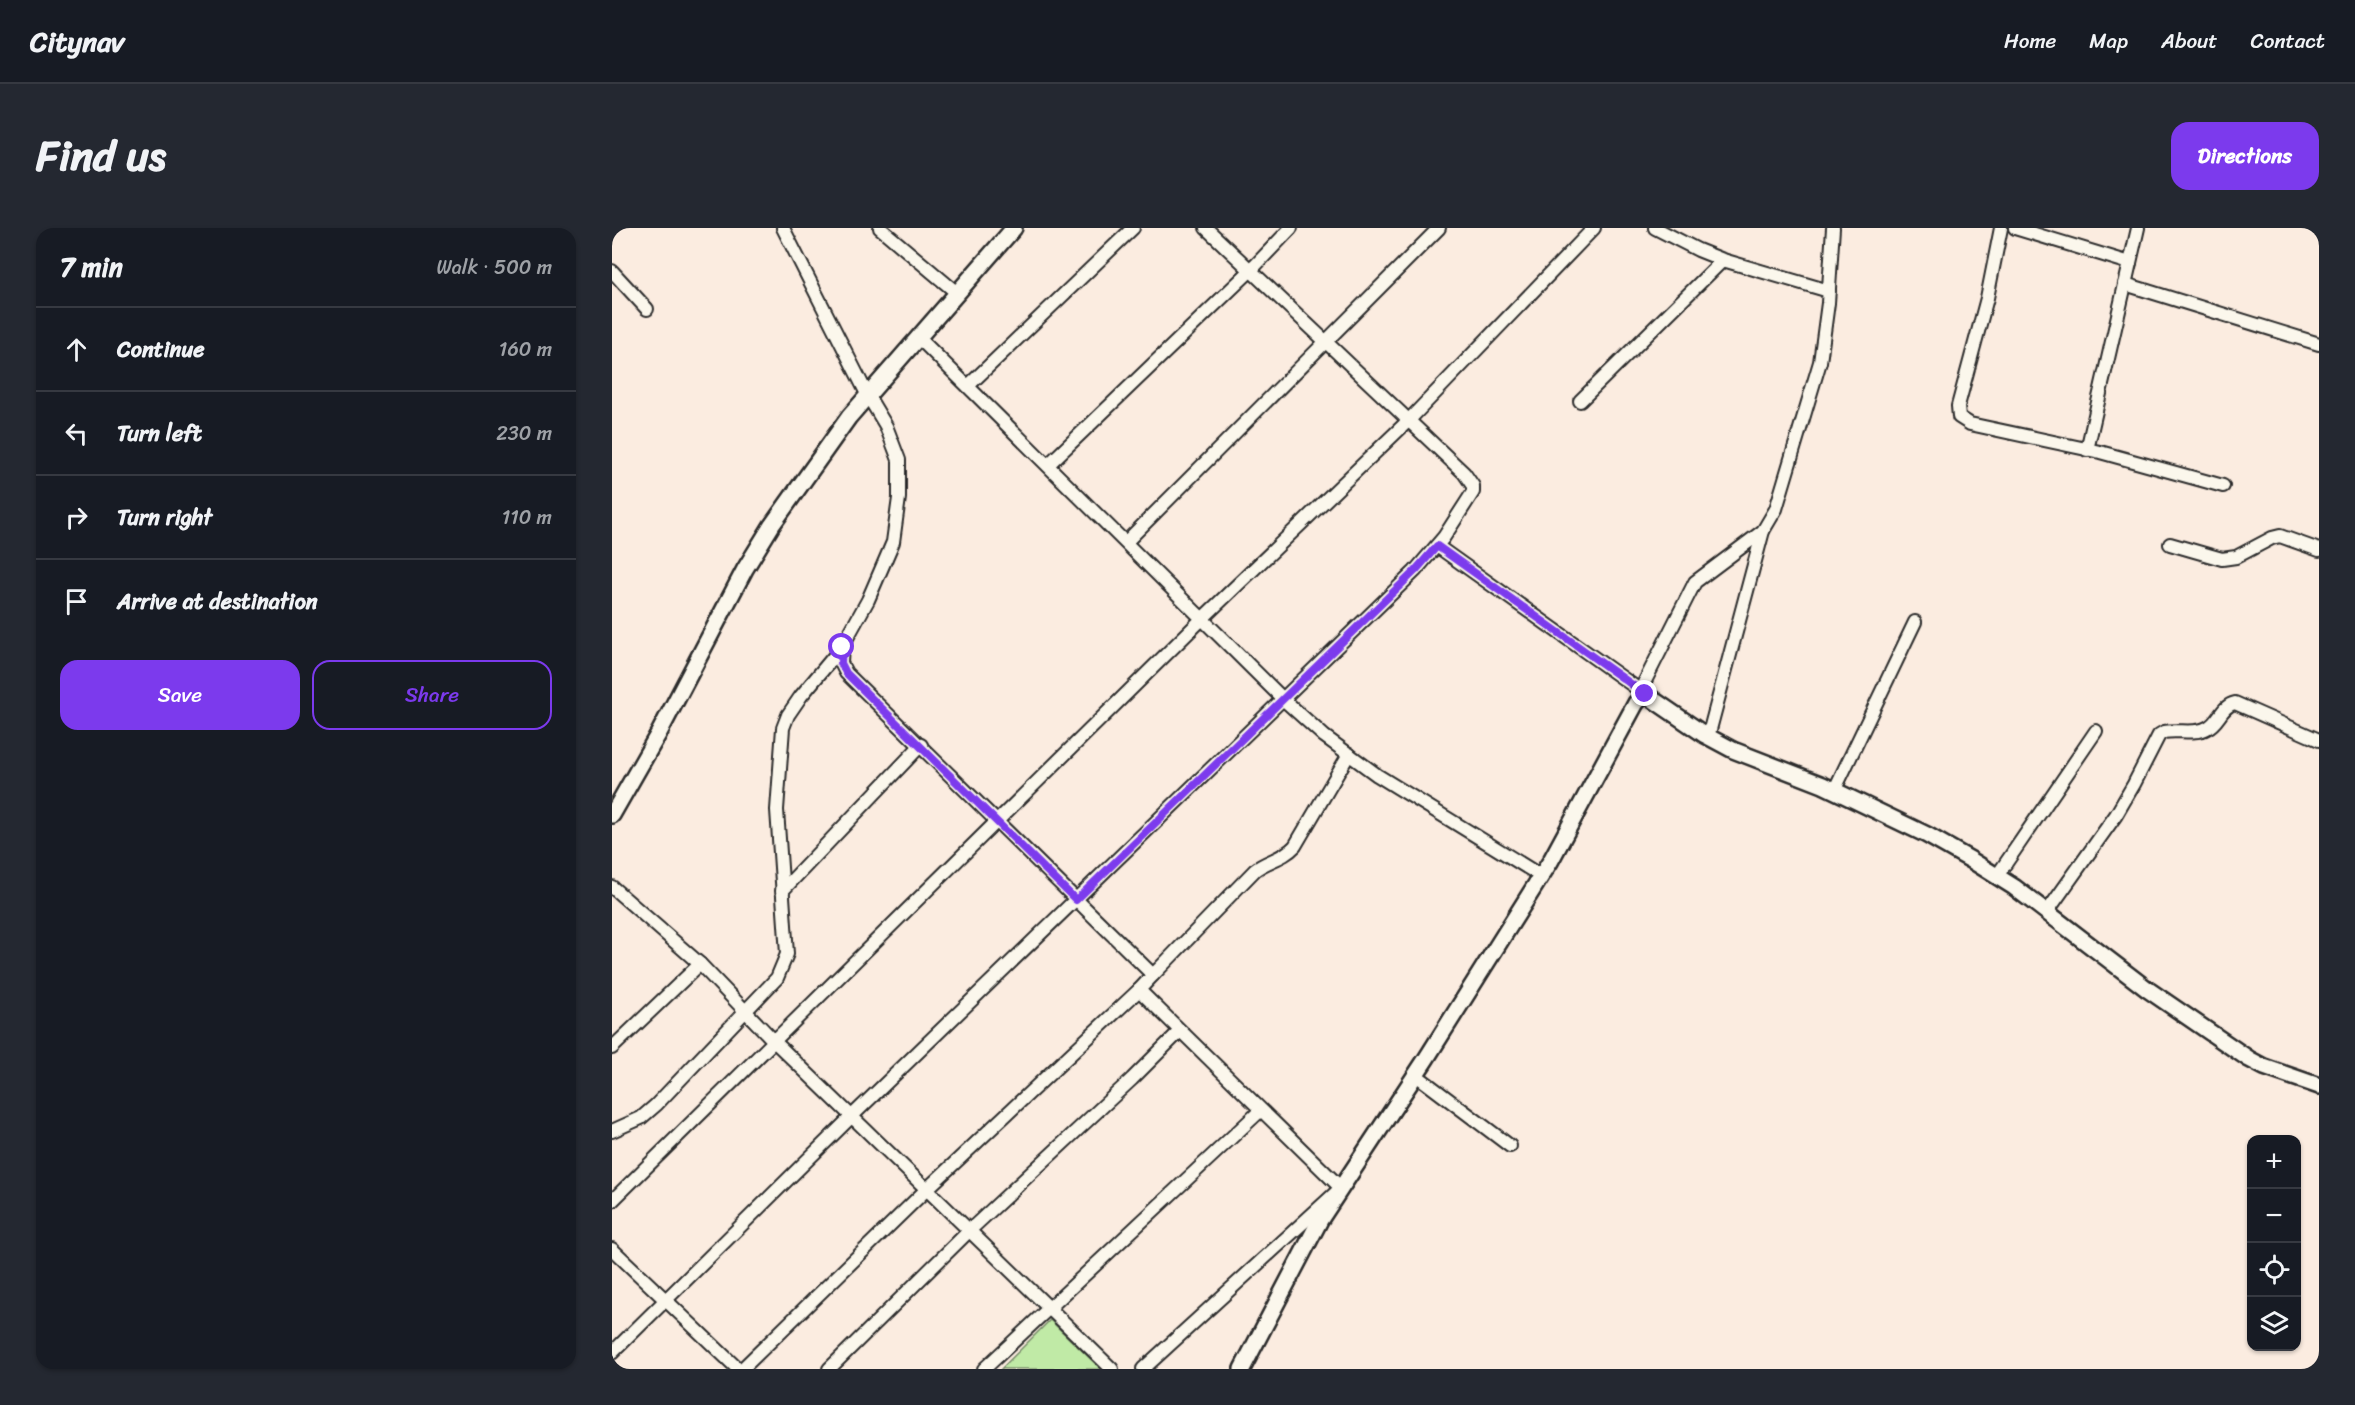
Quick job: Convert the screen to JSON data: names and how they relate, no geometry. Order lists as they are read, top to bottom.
{
  "page": {
    "header": "Citynav",
    "nav": [
      "Home",
      "Map",
      "About",
      "Contact"
    ],
    "title": "Find us",
    "buttons": [
      "Directions",
      ["Save", "Share"]
    ],
    "heading": ["7 min", "Walk · 500 m"],
    "list": [
      ["Continue", "160 m"],
      ["Turn left", "230 m"],
      ["Turn right", "110 m"],
      "Arrive at destination"
    ],
    "map_buttons": ["+", "−"]
  }
}
